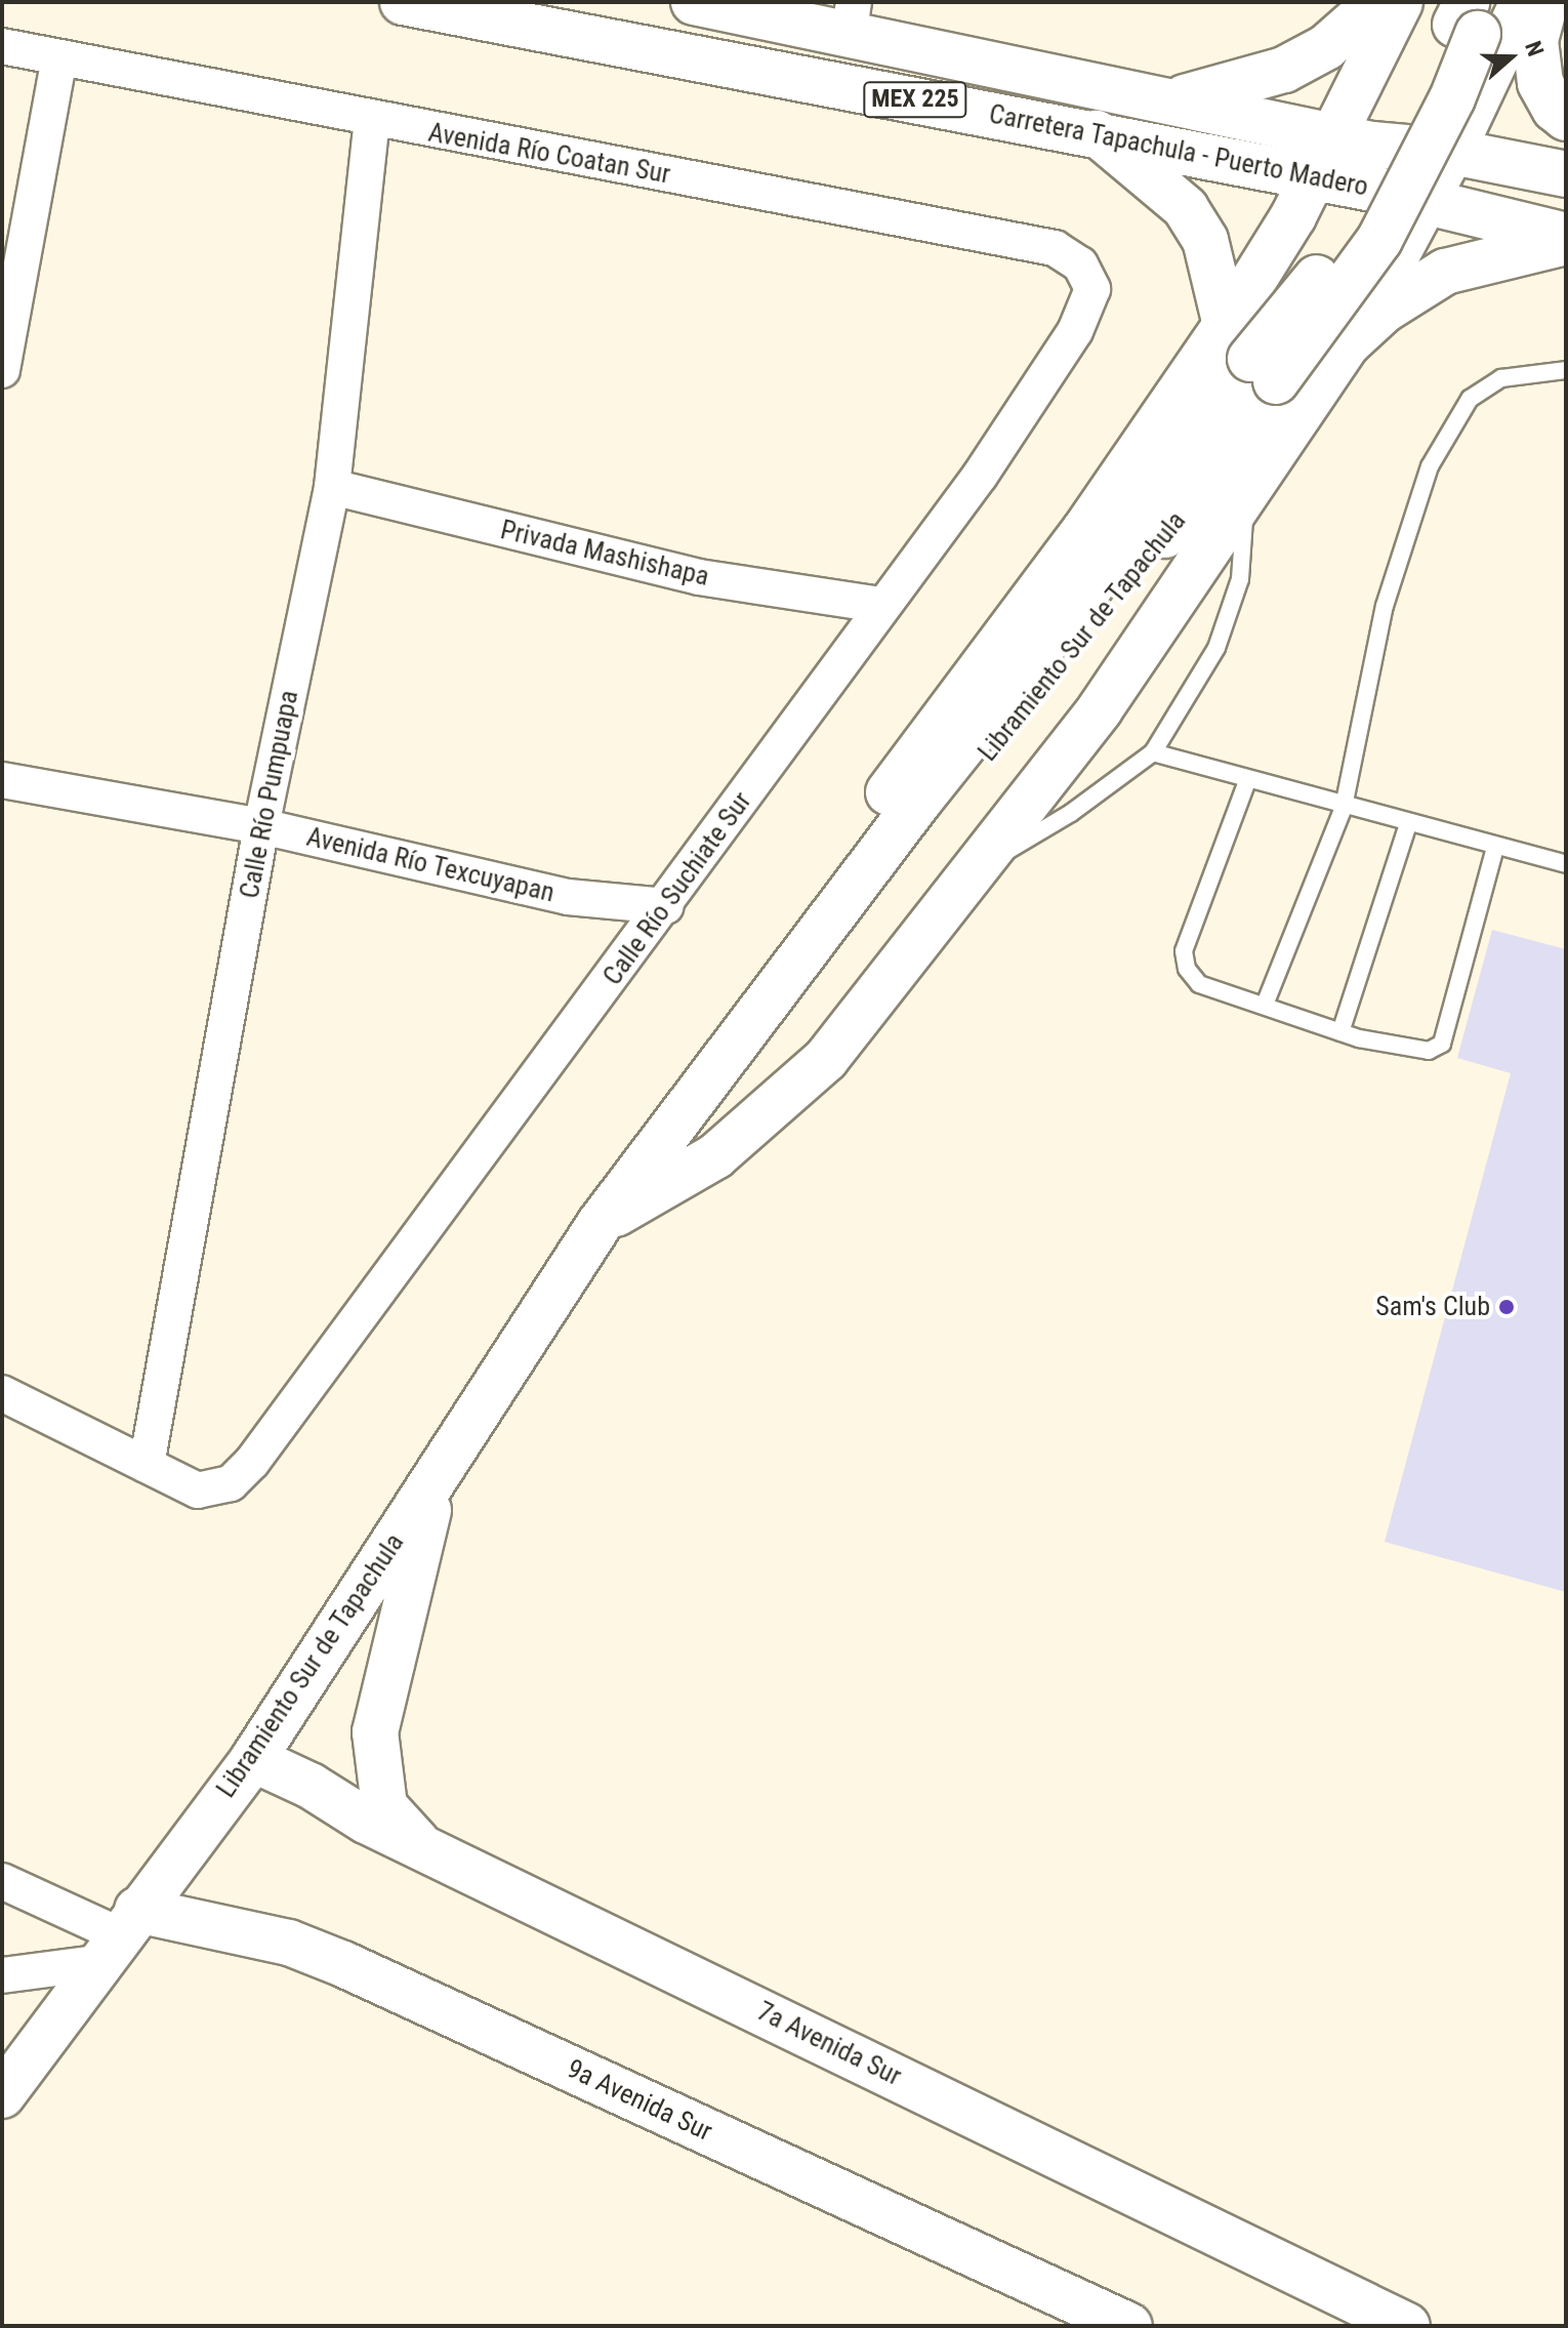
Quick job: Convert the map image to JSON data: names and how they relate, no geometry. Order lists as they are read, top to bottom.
{
  "streets": {
    "main road": [
      "MEX 225",
      "Carretera Tapachula - Puerto Madero",
      "Libramiento Sur de Tapachula",
      "7a Avenida Sur",
      "9a Avenida Sur"
    ],
    "street": [
      "Avenida Río Coatan Sur",
      "Privada Mashishapa",
      "Calle Río Pumpuapa",
      "Avenida Río Texcuyapan",
      "Calle Río Suchiate Sur"
    ]
  },
  "crossings": [
    ["Avenida Río Coatan Sur", "Calle Río Pumpuapa"],
    ["Avenida Río Coatan Sur", "Calle Río Suchiate Sur"],
    ["Privada Mashishapa", "Calle Río Pumpuapa"],
    ["Privada Mashishapa", "Calle Río Suchiate Sur"],
    ["Libramiento Sur de Tapachula", "7a Avenida Sur"],
    ["Libramiento Sur de Tapachula", "9a Avenida Sur"],
    ["Calle Río Pumpuapa", "Avenida Río Texcuyapan"],
    ["Calle Río Pumpuapa", "Calle Río Suchiate Sur"],
    ["Avenida Río Texcuyapan", "Calle Río Suchiate Sur"]
  ],
  "places": ["Sam's Club"],
  "north": "right"
}
